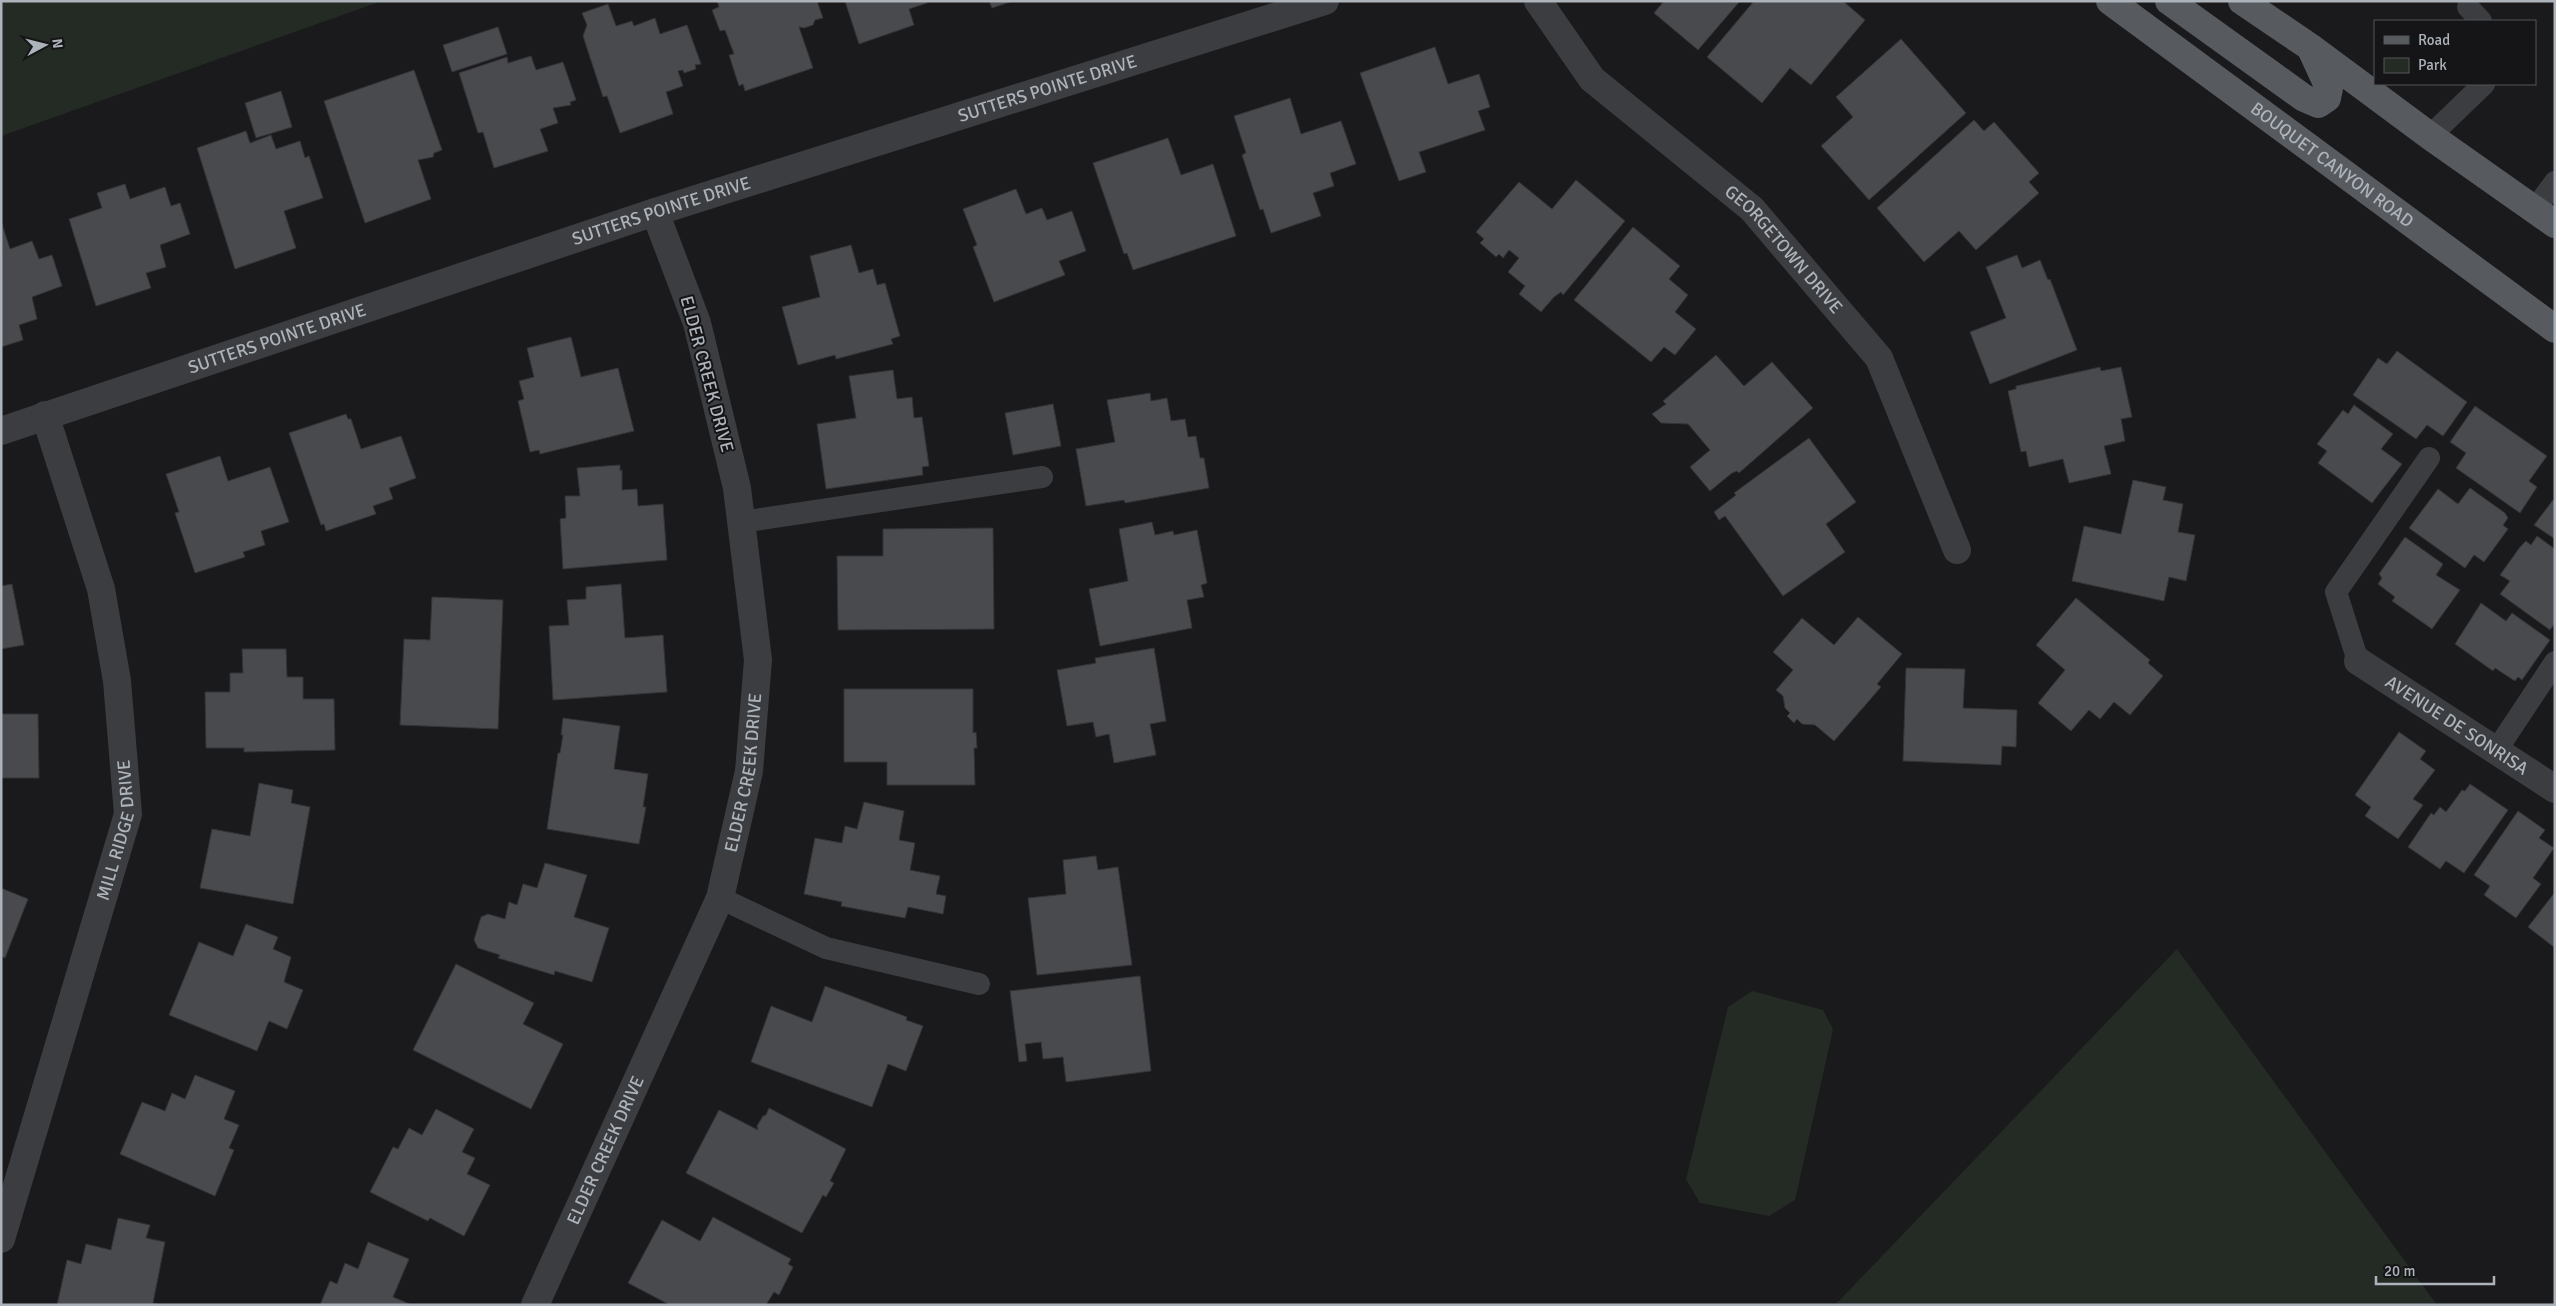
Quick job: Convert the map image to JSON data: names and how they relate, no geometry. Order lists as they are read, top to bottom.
{
  "streets": {
    "main road": ["BOUQUET CANYON ROAD"],
    "street": [
      "SUTTERS POINTE DRIVE",
      "GEORGETOWN DRIVE",
      "ELDER CREEK DRIVE",
      "AVENUE DE SONRISA",
      "MILL RIDGE DRIVE"
    ]
  },
  "crossings": [
    ["SUTTERS POINTE DRIVE", "ELDER CREEK DRIVE"],
    ["SUTTERS POINTE DRIVE", "MILL RIDGE DRIVE"]
  ],
  "legend": ["Road", "Park"],
  "scale_bar": "20 m",
  "north": "right"
}
